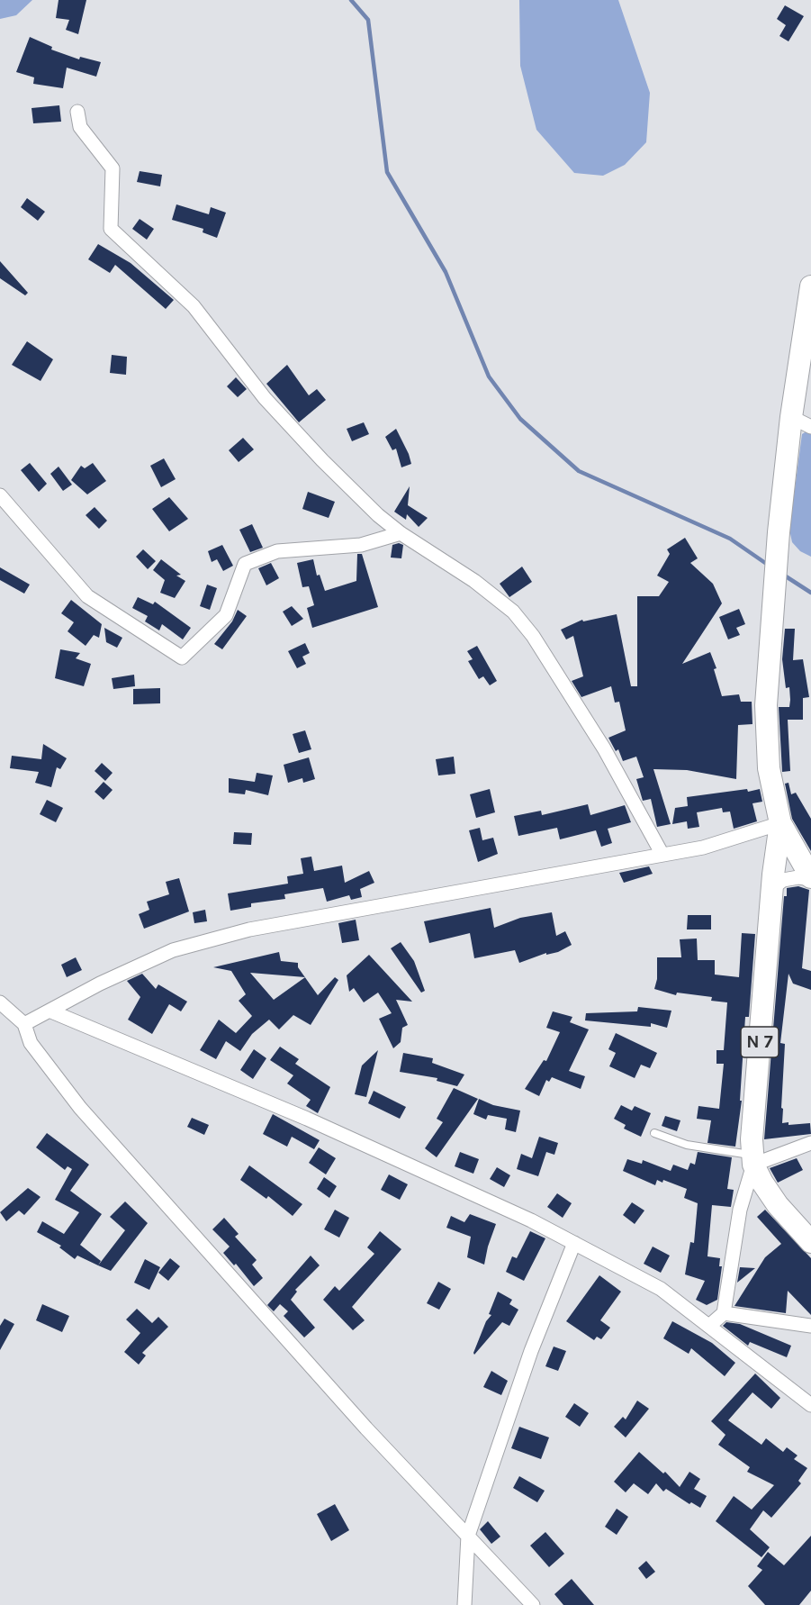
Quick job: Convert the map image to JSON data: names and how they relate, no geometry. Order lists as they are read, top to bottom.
{
  "streets": {
    "main road": ["N 7"]
  }
}
